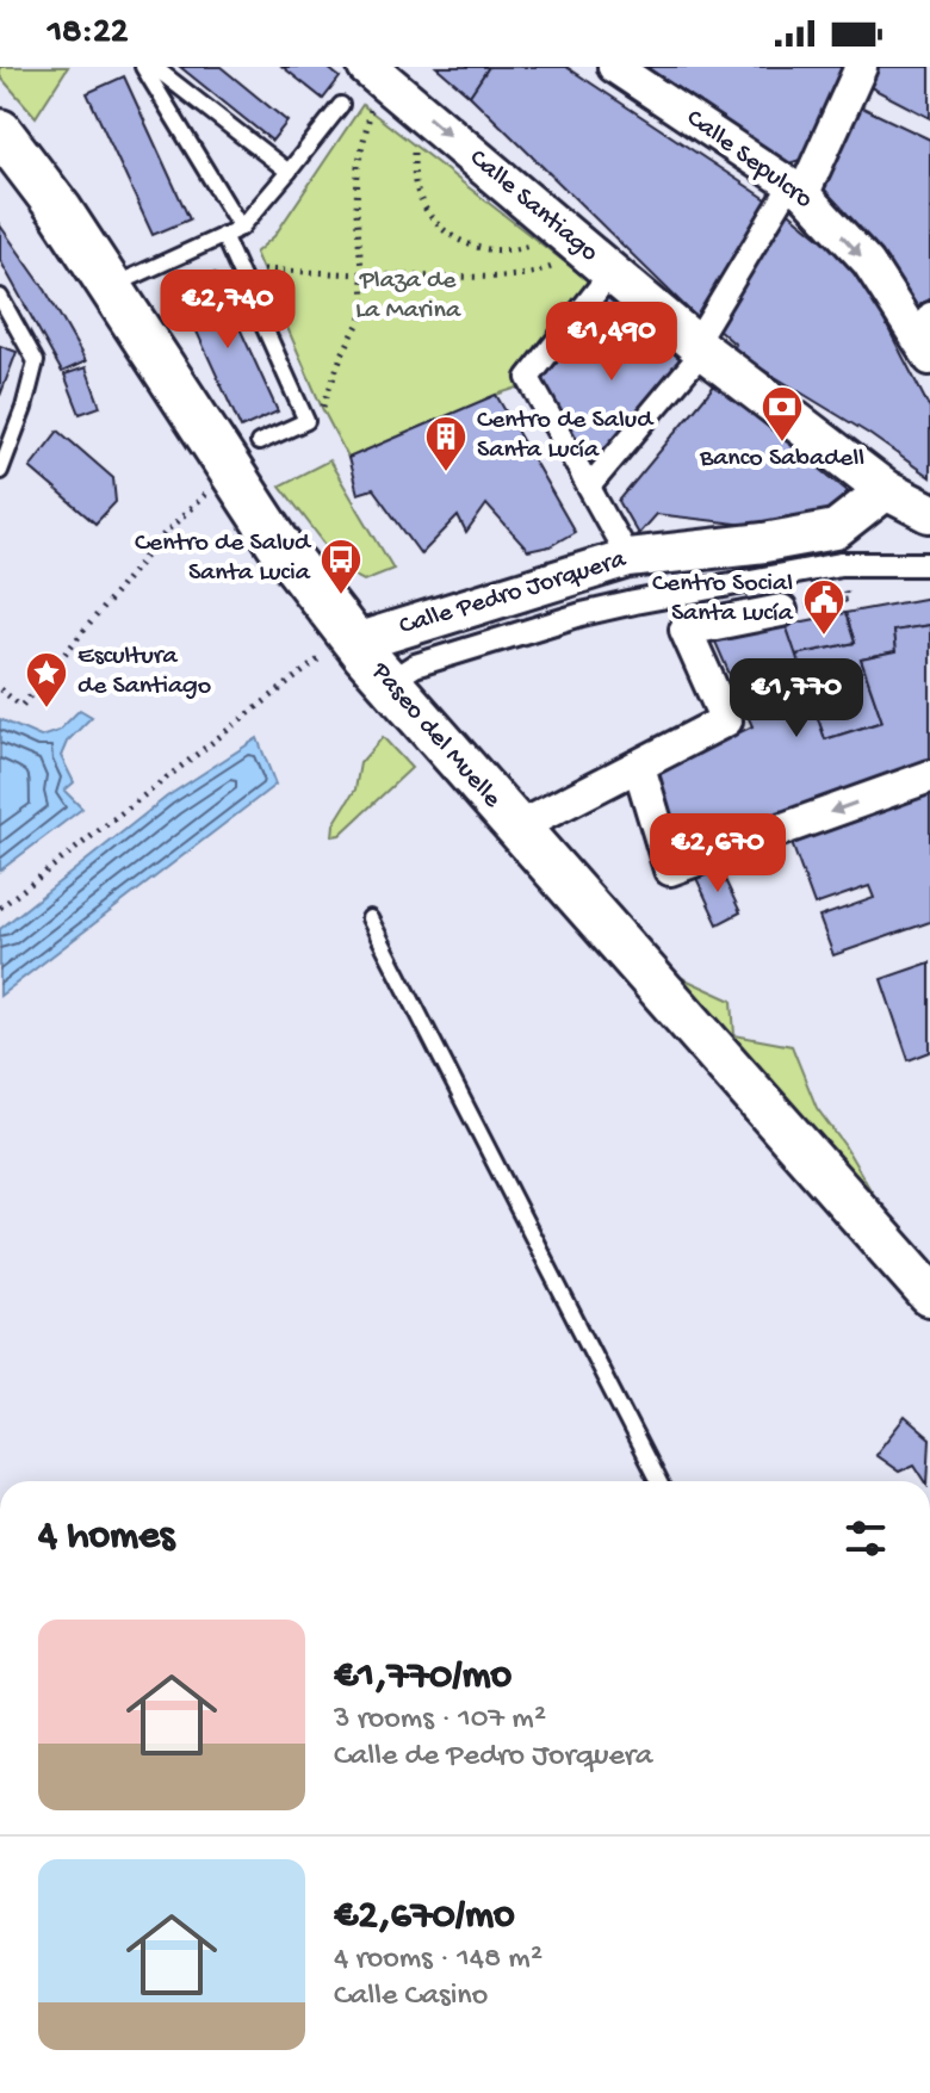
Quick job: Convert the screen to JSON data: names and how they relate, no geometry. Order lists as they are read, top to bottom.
{
  "streets": {
    "main road": ["Paseo del Muelle"],
    "street": ["Calle Sepulcro", "Calle Santiago", "Calle Pedro Jorquera"]
  },
  "crossings": [
    ["Calle Santiago", "Calle Pedro Jorquera"],
    ["Calle Pedro Jorquera", "Paseo del Muelle"]
  ],
  "one_way": ["Calle Sepulcro", "Calle Santiago"],
  "parks": ["Plaza de La Marina"],
  "places": {
    "bank": ["Banco Sabadell"],
    "building": ["Centro de Salud Santa Lucía"],
    "bus stop": ["Centro de Salud Santa Lucia"],
    "public building": ["Centro Social Santa Lucía"],
    "place": ["Escultura de Santiago"]
  },
  "page": {
    "status": "18:22",
    "price": [
      "€2,740",
      "€1,490",
      "€1,770",
      "€2,670"
    ],
    "heading": "4 homes",
    "list": [
      {
        "name": "€1,770/mo",
        "note": "3 rooms · 107 m² · Calle de Pedro Jorquera"
      },
      {
        "name": "€2,670/mo",
        "note": "4 rooms · 148 m² · Calle Casino"
      }
    ]
  }
}
